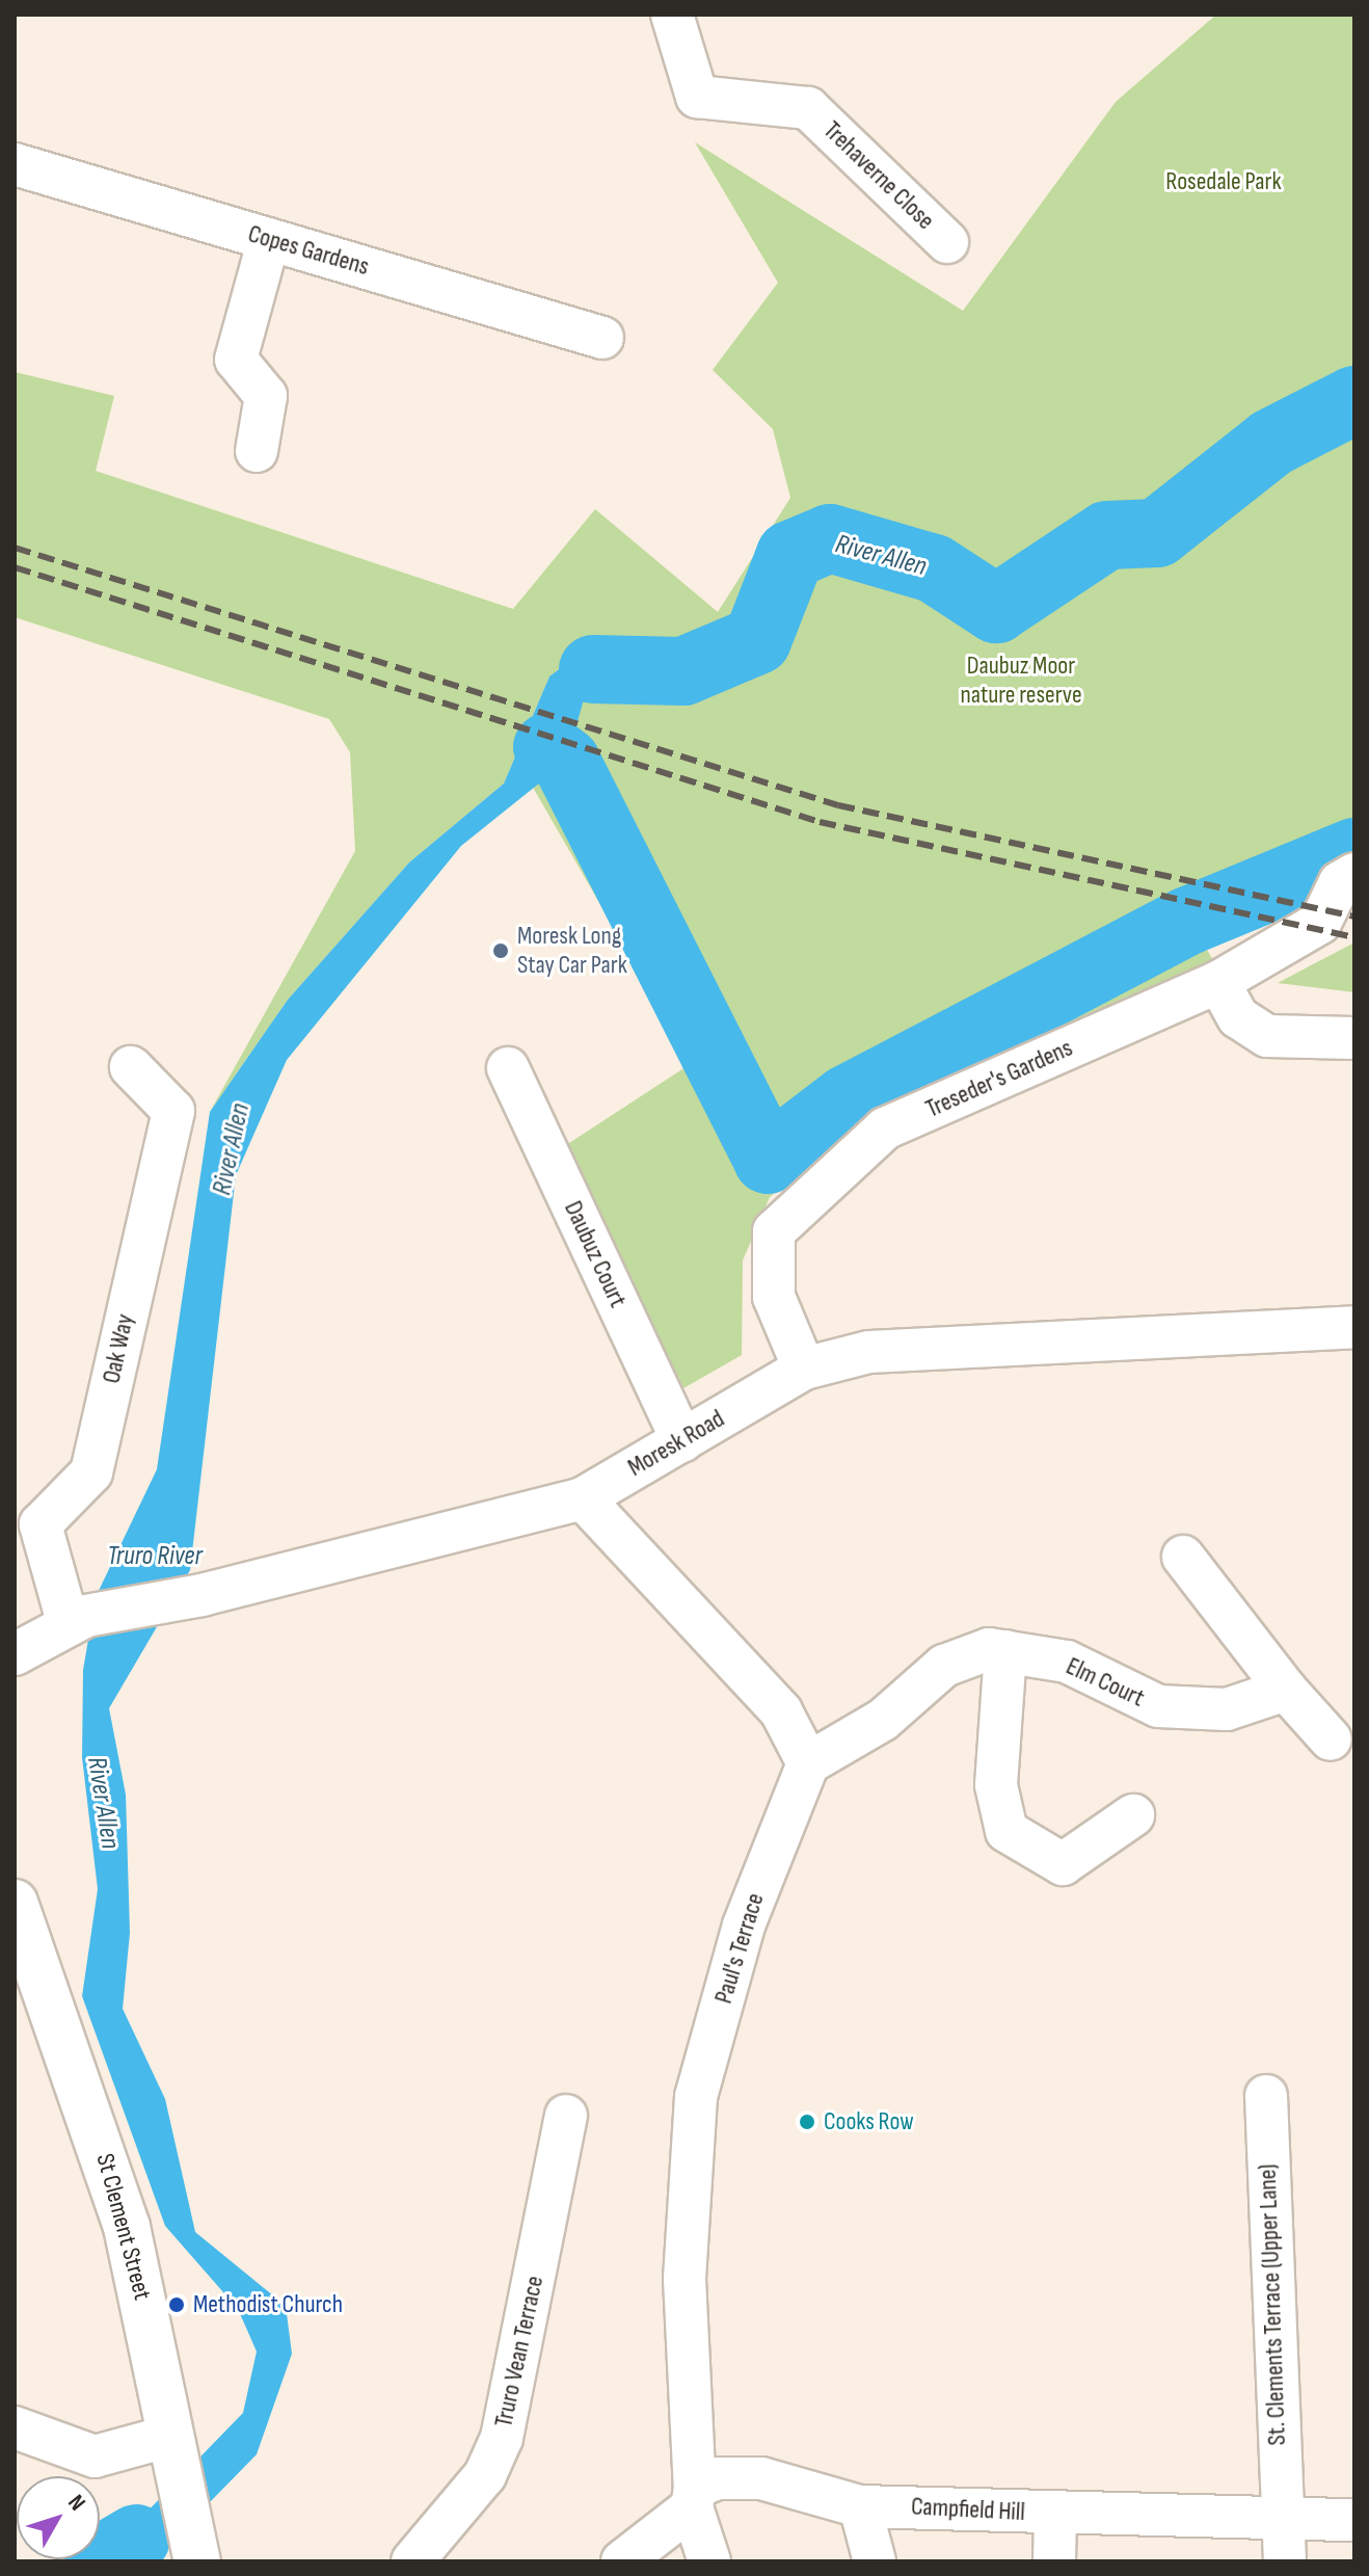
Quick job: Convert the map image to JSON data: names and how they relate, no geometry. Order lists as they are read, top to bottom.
{
  "streets": {
    "main road": ["St Clement Street"],
    "street": [
      "Trehaverne Close",
      "Copes Gardens",
      "Treseder's Gardens",
      "Daubuz Court",
      "Oak Way",
      "Moresk Road",
      "Elm Court",
      "Paul's Terrace",
      "St. Clements Terrace (Upper Lane)",
      "Truro Vean Terrace",
      "Campfield Hill"
    ]
  },
  "crossings": [
    ["Treseder's Gardens", "Moresk Road"],
    ["Daubuz Court", "Moresk Road"],
    ["Oak Way", "Moresk Road"],
    ["Elm Court", "Paul's Terrace"],
    ["Paul's Terrace", "Campfield Hill"],
    ["St. Clements Terrace (Upper Lane)", "Campfield Hill"]
  ],
  "water": ["River Allen", "Truro River"],
  "parks": ["Rosedale Park", "Daubuz Moor nature reserve"],
  "places": ["Moresk Long Stay Car Park", "Cooks Row", "Methodist Church"],
  "north": "top right"
}
